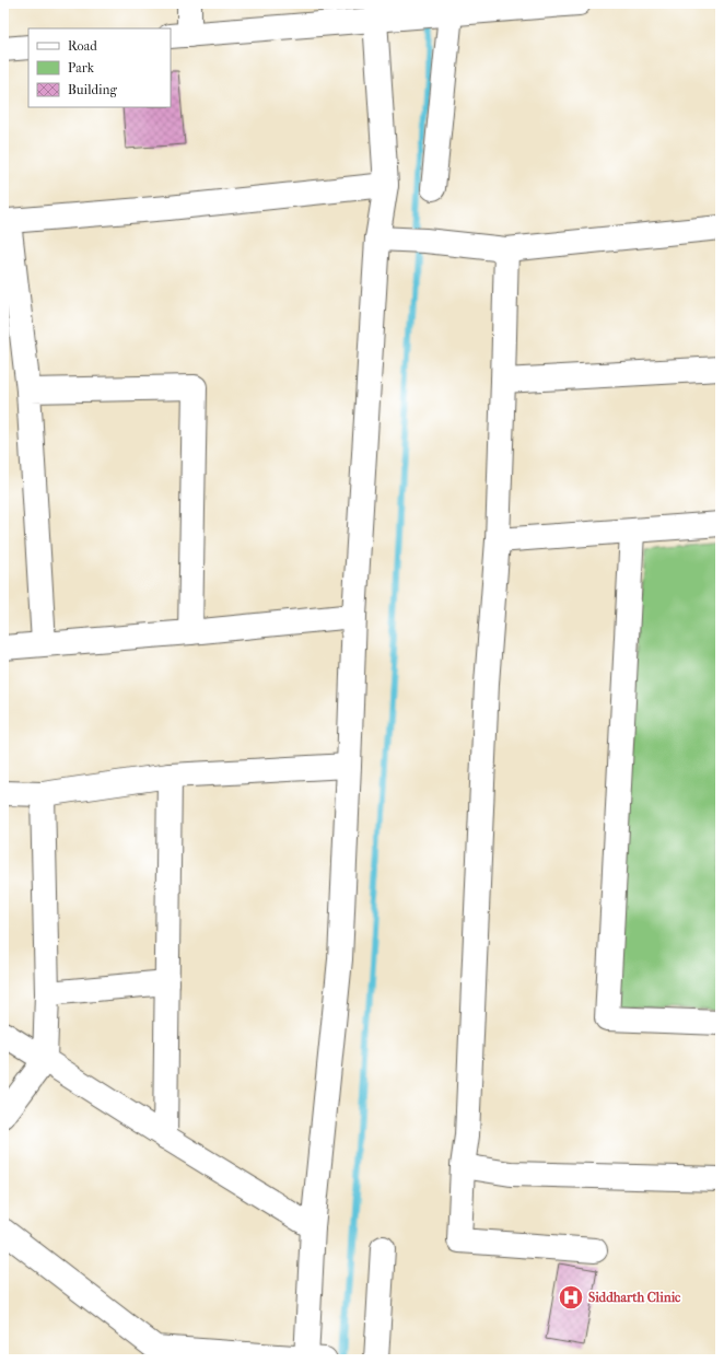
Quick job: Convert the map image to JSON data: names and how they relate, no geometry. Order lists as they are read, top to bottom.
{
  "places": {
    "hospital": ["Siddharth Clinic"]
  },
  "legend": ["Road", "Park", "Building"]
}
